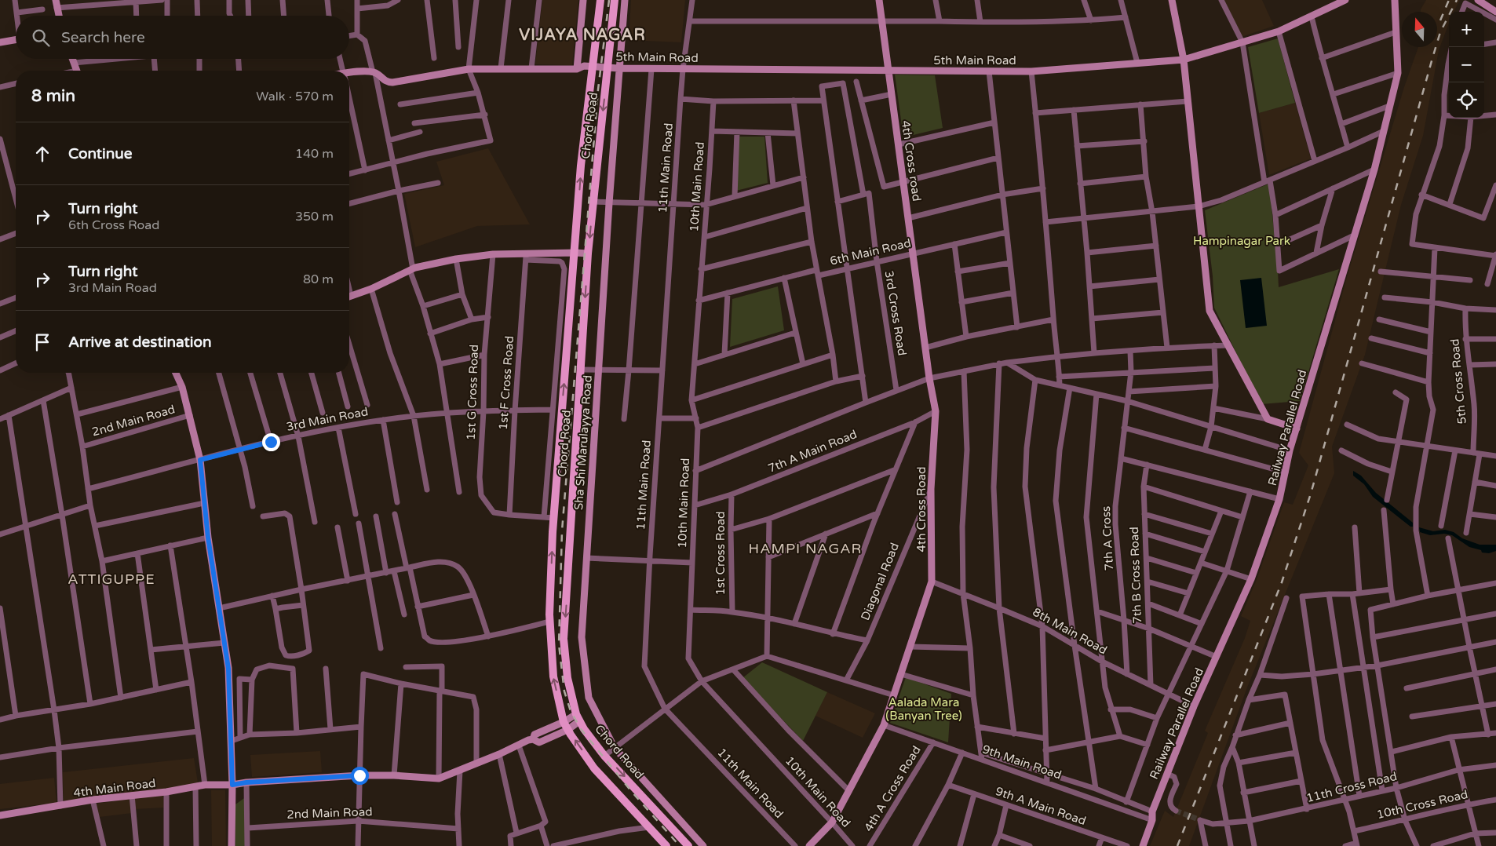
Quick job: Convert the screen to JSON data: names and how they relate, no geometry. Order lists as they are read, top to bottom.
{
  "streets": {
    "main road": ["Chord Road"],
    "street": [
      "5th Main Road",
      "4th Cross road",
      "11th Main Road",
      "10th Main Road",
      "6th Main Road",
      "3rd Cross Road",
      "5th Cross Road",
      "1st F Cross Road",
      "1st G Cross Road",
      "3rd Main Road",
      "2nd Main Road",
      "Railway Parallel Road",
      "Sha Shi Marulayya Road",
      "7th A Main Road",
      "4th Cross Road",
      "7th A Cross",
      "1st Cross Road",
      "7th B Cross Road",
      "Diagonal Road",
      "8th Main Road",
      "9th Main Road",
      "11th Cross Road",
      "4th Main Road",
      "4th A Cross Road",
      "10th Cross Road",
      "9th A Main Road"
    ]
  },
  "crossings": [
    ["5th Main Road", "Chord Road"],
    ["5th Main Road", "4th Cross road"],
    ["5th Main Road", "11th Main Road"],
    ["5th Main Road", "Sha Shi Marulayya Road"],
    ["Chord Road", "1st G Cross Road"],
    ["4th Cross road", "6th Main Road"],
    ["4th Cross road", "4th Cross Road"],
    ["10th Main Road", "6th Main Road"],
    ["10th Main Road", "7th A Main Road"],
    ["6th Main Road", "3rd Cross Road"],
    ["6th Main Road", "4th Cross Road"],
    ["1st F Cross Road", "1st G Cross Road"],
    ["1st F Cross Road", "3rd Main Road"],
    ["1st G Cross Road", "3rd Main Road"],
    ["Railway Parallel Road", "8th Main Road"],
    ["Railway Parallel Road", "9th Main Road"],
    ["7th A Main Road", "4th Cross Road"],
    ["7th A Main Road", "1st Cross Road"],
    ["4th Cross Road", "Diagonal Road"],
    ["4th Cross Road", "8th Main Road"],
    ["4th Cross Road", "9th Main Road"],
    ["7th A Cross", "8th Main Road"],
    ["7th B Cross Road", "8th Main Road"],
    ["9th Main Road", "4th A Cross Road"]
  ],
  "districts": ["VIJAYA NAGAR", "HAMPI NAGAR", "ATTIGUPPE"],
  "parks": ["Hampinagar Park", "Aalada Mara (Banyan Tree)"],
  "north": "top",
  "page": {
    "map_buttons": ["+", "−"],
    "search": "Search here",
    "heading": ["8 min", "Walk · 570 m"],
    "list": [
      ["Continue", "140 m"],
      ["Turn right", "6th Cross Road", "350 m"],
      ["Turn right", "3rd Main Road", "80 m"],
      "Arrive at destination"
    ]
  }
}
